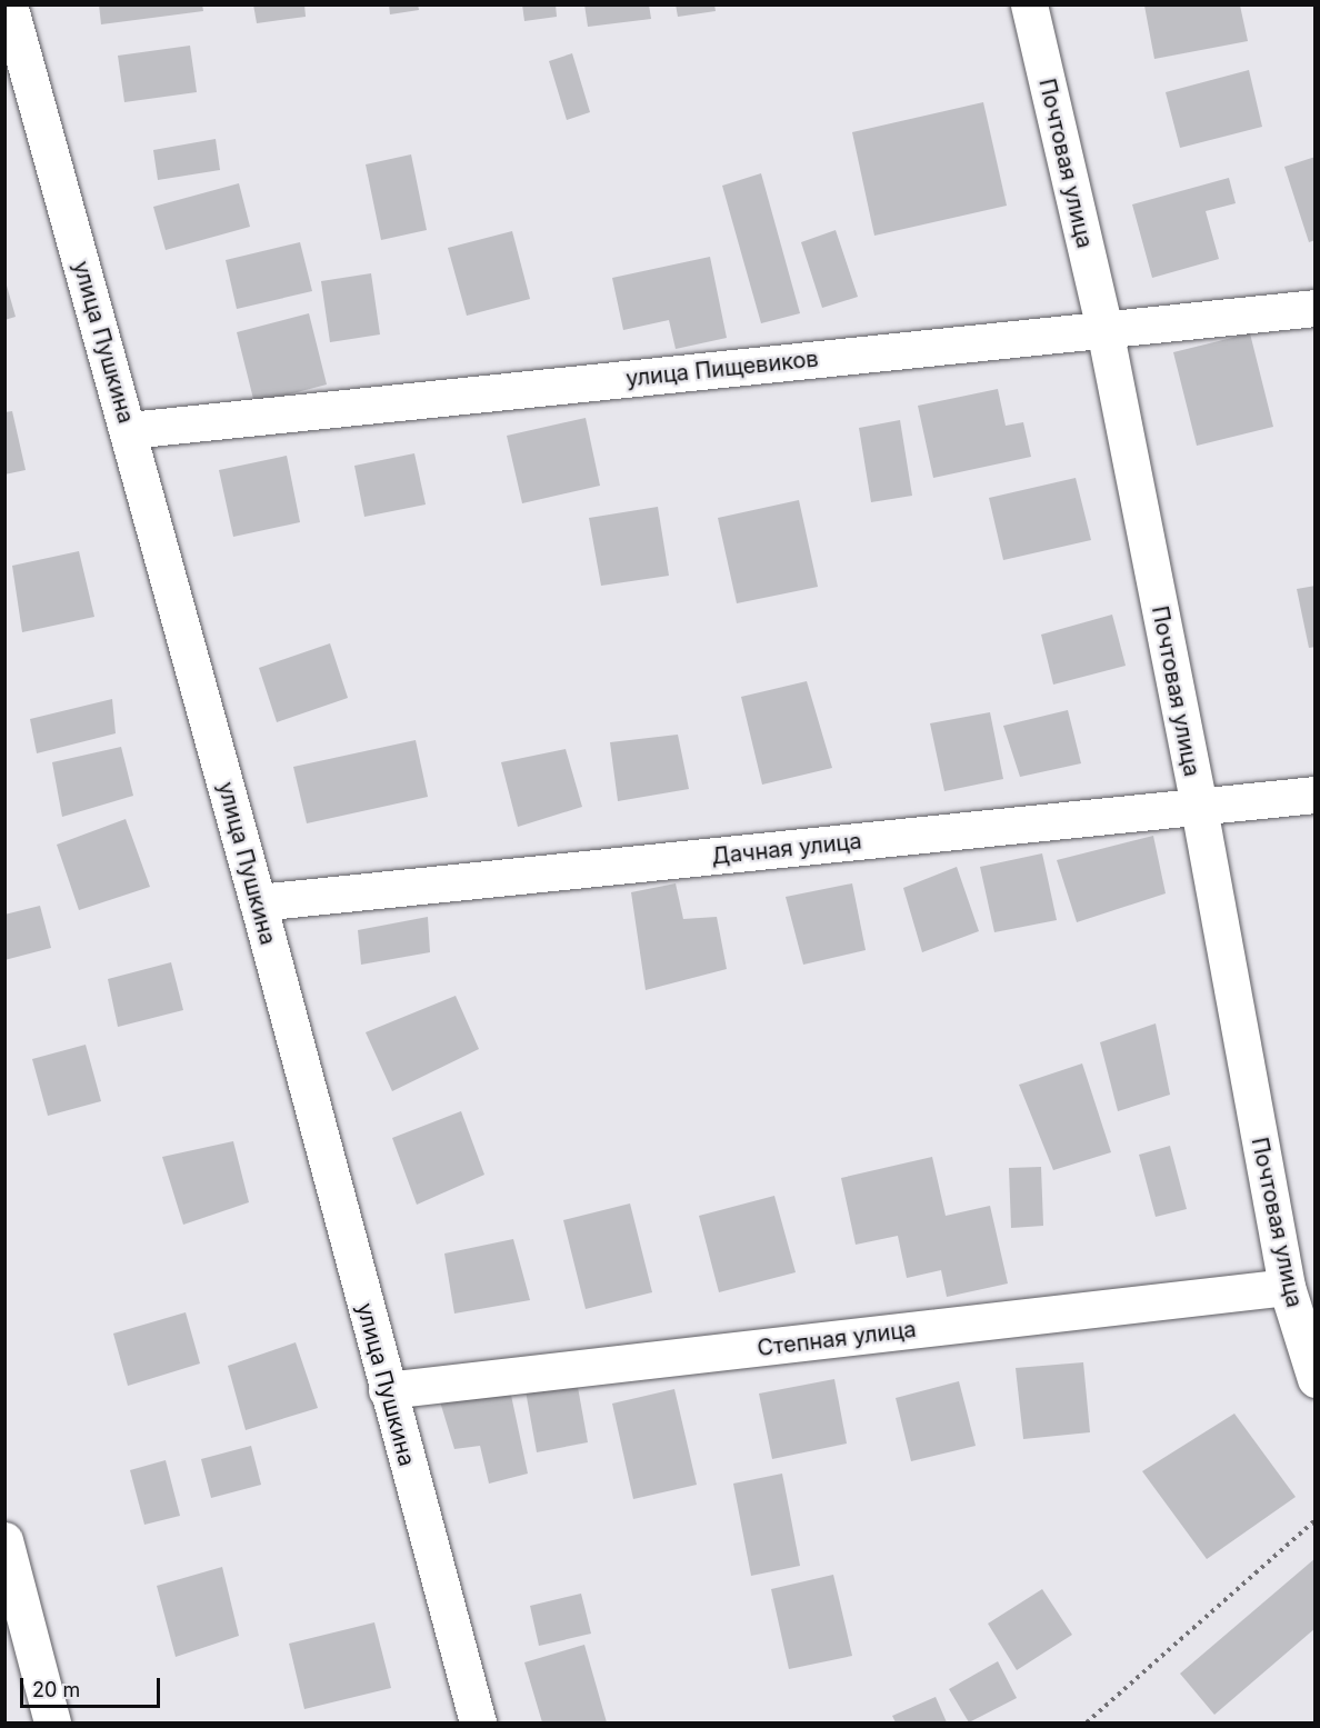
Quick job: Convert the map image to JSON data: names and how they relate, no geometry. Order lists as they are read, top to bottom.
{
  "streets": {
    "street": [
      "Почтовая улица",
      "улица Пушкина",
      "улица Пищевиков",
      "Дачная улица",
      "Степная улица"
    ]
  },
  "crossings": [
    ["Почтовая улица", "улица Пищевиков"],
    ["Почтовая улица", "Дачная улица"],
    ["Почтовая улица", "Степная улица"],
    ["улица Пушкина", "улица Пищевиков"],
    ["улица Пушкина", "Дачная улица"],
    ["улица Пушкина", "Степная улица"]
  ],
  "scale_bar": "20 m"
}
